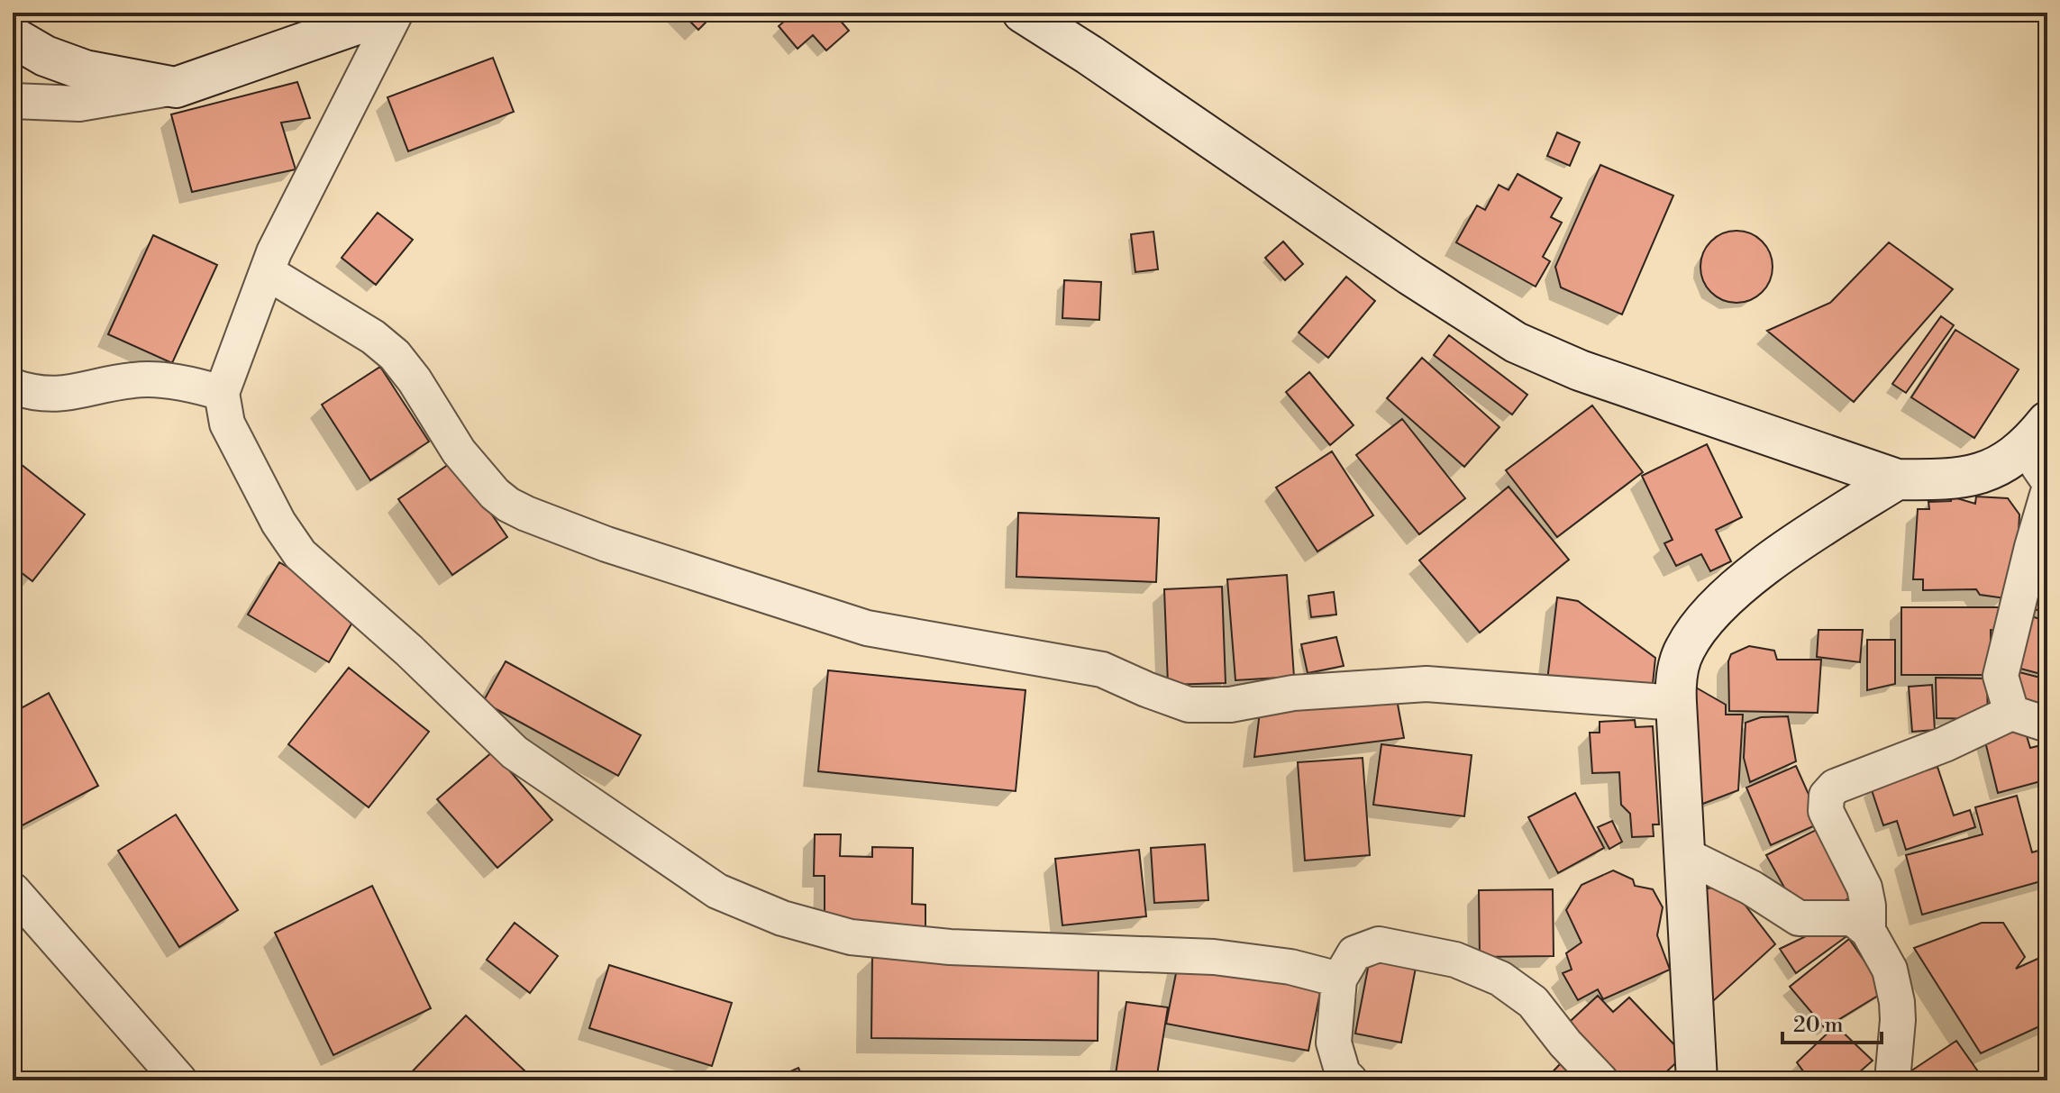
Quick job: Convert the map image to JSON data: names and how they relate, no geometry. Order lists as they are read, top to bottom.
{
  "scale_bar": "20 m"
}
